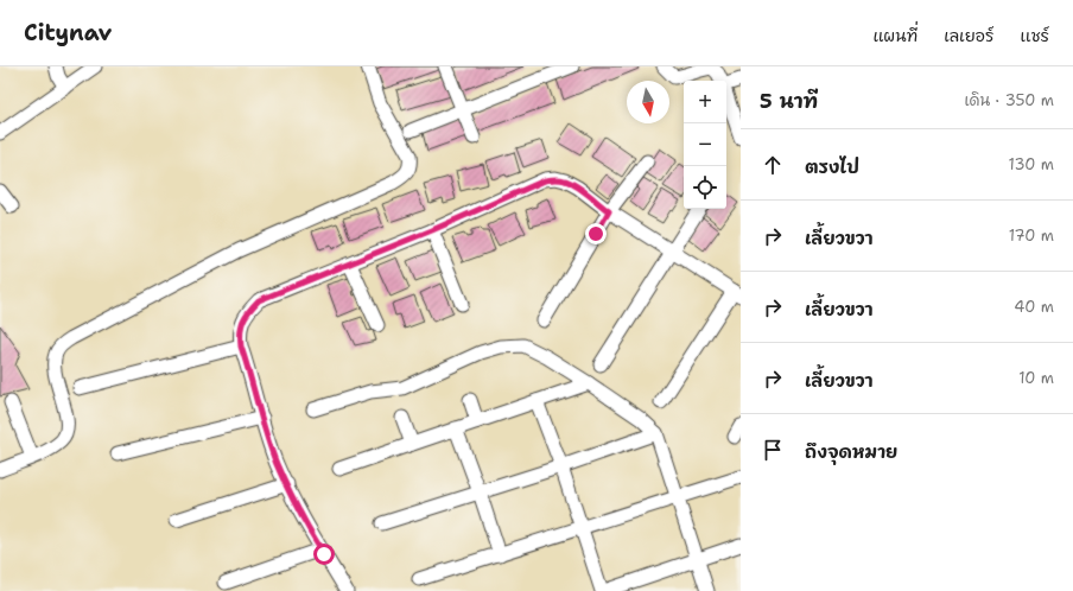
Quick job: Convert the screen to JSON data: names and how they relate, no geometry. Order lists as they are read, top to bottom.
{
  "north": "bottom",
  "page": {
    "header": "Citynav",
    "nav": ["แผนที่", "เลเยอร์", "แชร์"],
    "heading": ["5 นาที", "เดิน · 350 m"],
    "map_buttons": ["+", "−"],
    "list": [
      ["ตรงไป", "130 m"],
      ["เลี้ยวขวา", "170 m"],
      ["เลี้ยวขวา", "40 m"],
      ["เลี้ยวขวา", "10 m"],
      "ถึงจุดหมาย"
    ]
  }
}
